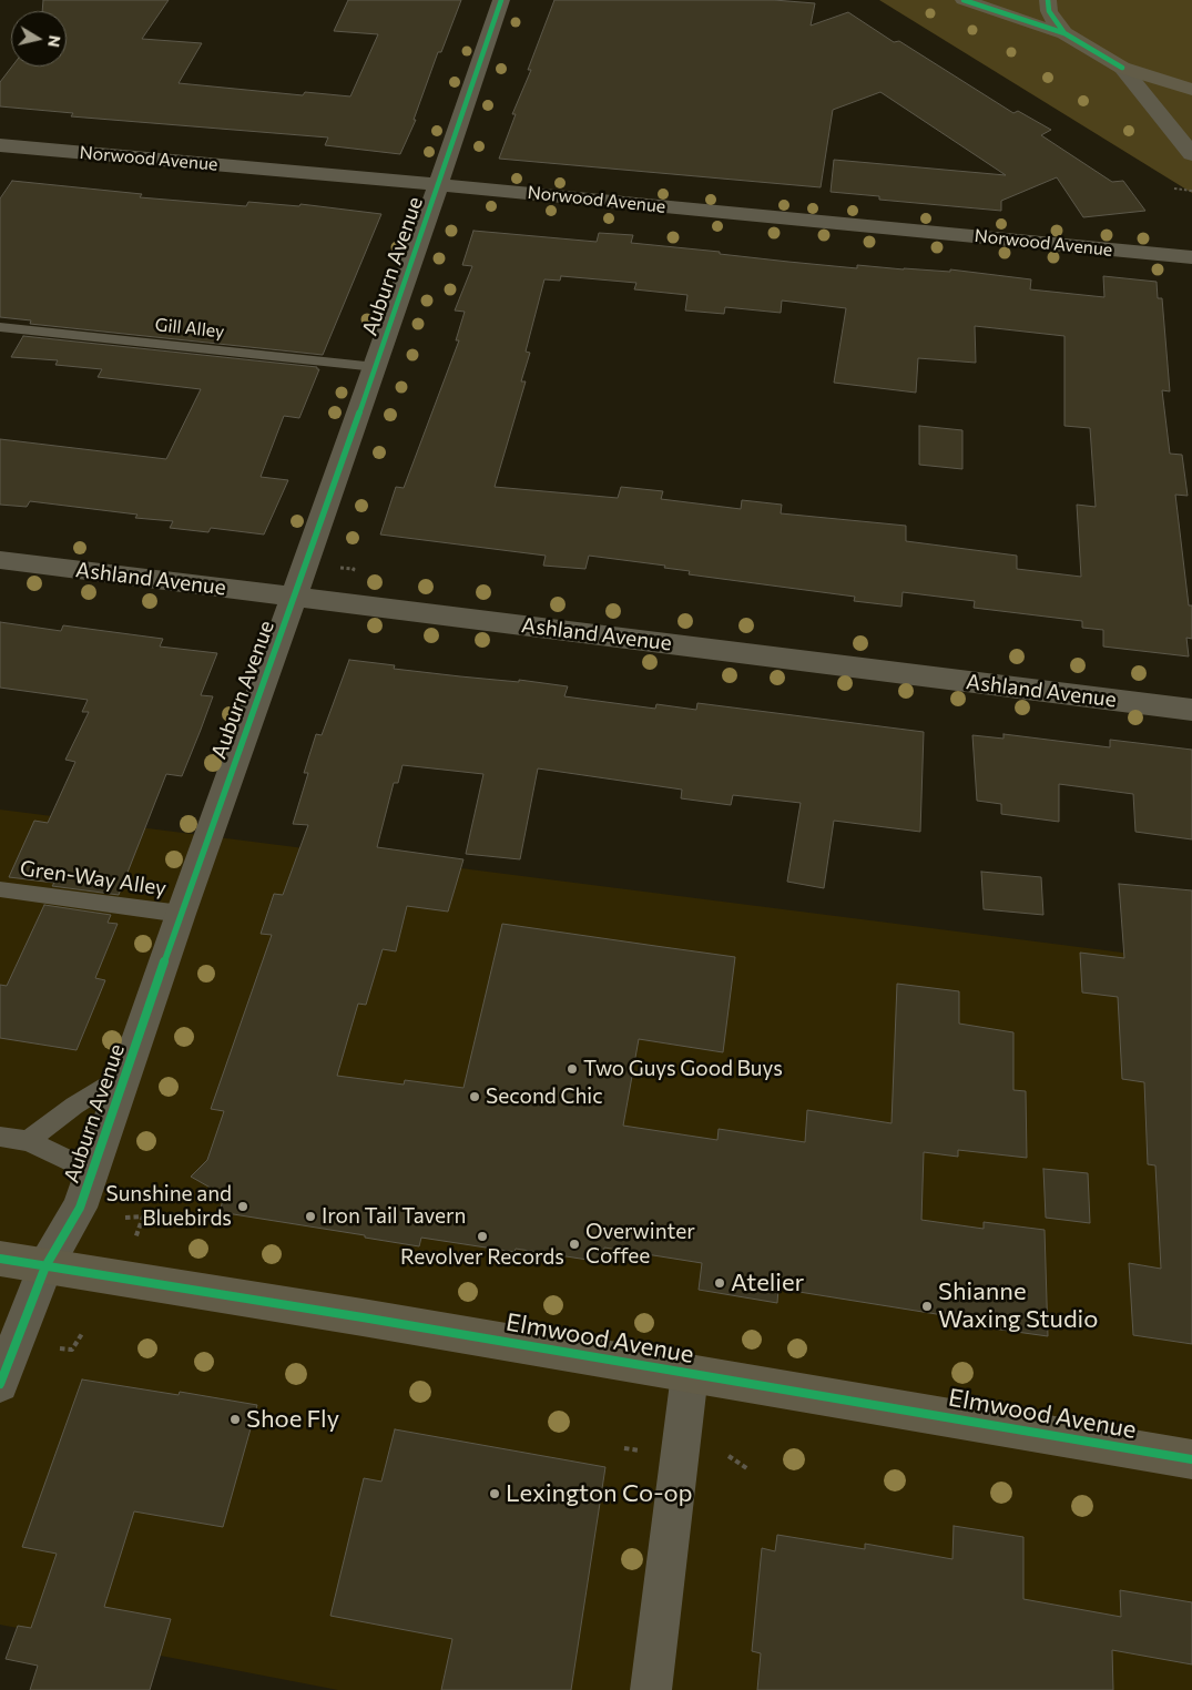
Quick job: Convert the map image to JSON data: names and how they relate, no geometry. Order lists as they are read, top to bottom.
{
  "streets": {
    "street": [
      "Norwood Avenue",
      "Auburn Avenue",
      "Ashland Avenue",
      "Elmwood Avenue"
    ],
    "lane": ["Gill Alley", "Gren-Way Alley"]
  },
  "crossings": [
    ["Norwood Avenue", "Auburn Avenue"],
    ["Auburn Avenue", "Gill Alley"],
    ["Auburn Avenue", "Ashland Avenue"],
    ["Auburn Avenue", "Gren-Way Alley"],
    ["Auburn Avenue", "Elmwood Avenue"]
  ],
  "places": [
    "Two Guys Good Buys",
    "Second Chic",
    "Sunshine and Bluebirds",
    "Iron Tail Tavern",
    "Revolver Records",
    "Overwinter Coffee",
    "Atelier",
    "Shianne Waxing Studio",
    "Shoe Fly",
    "Lexington Co-op"
  ],
  "north": "right"
}
